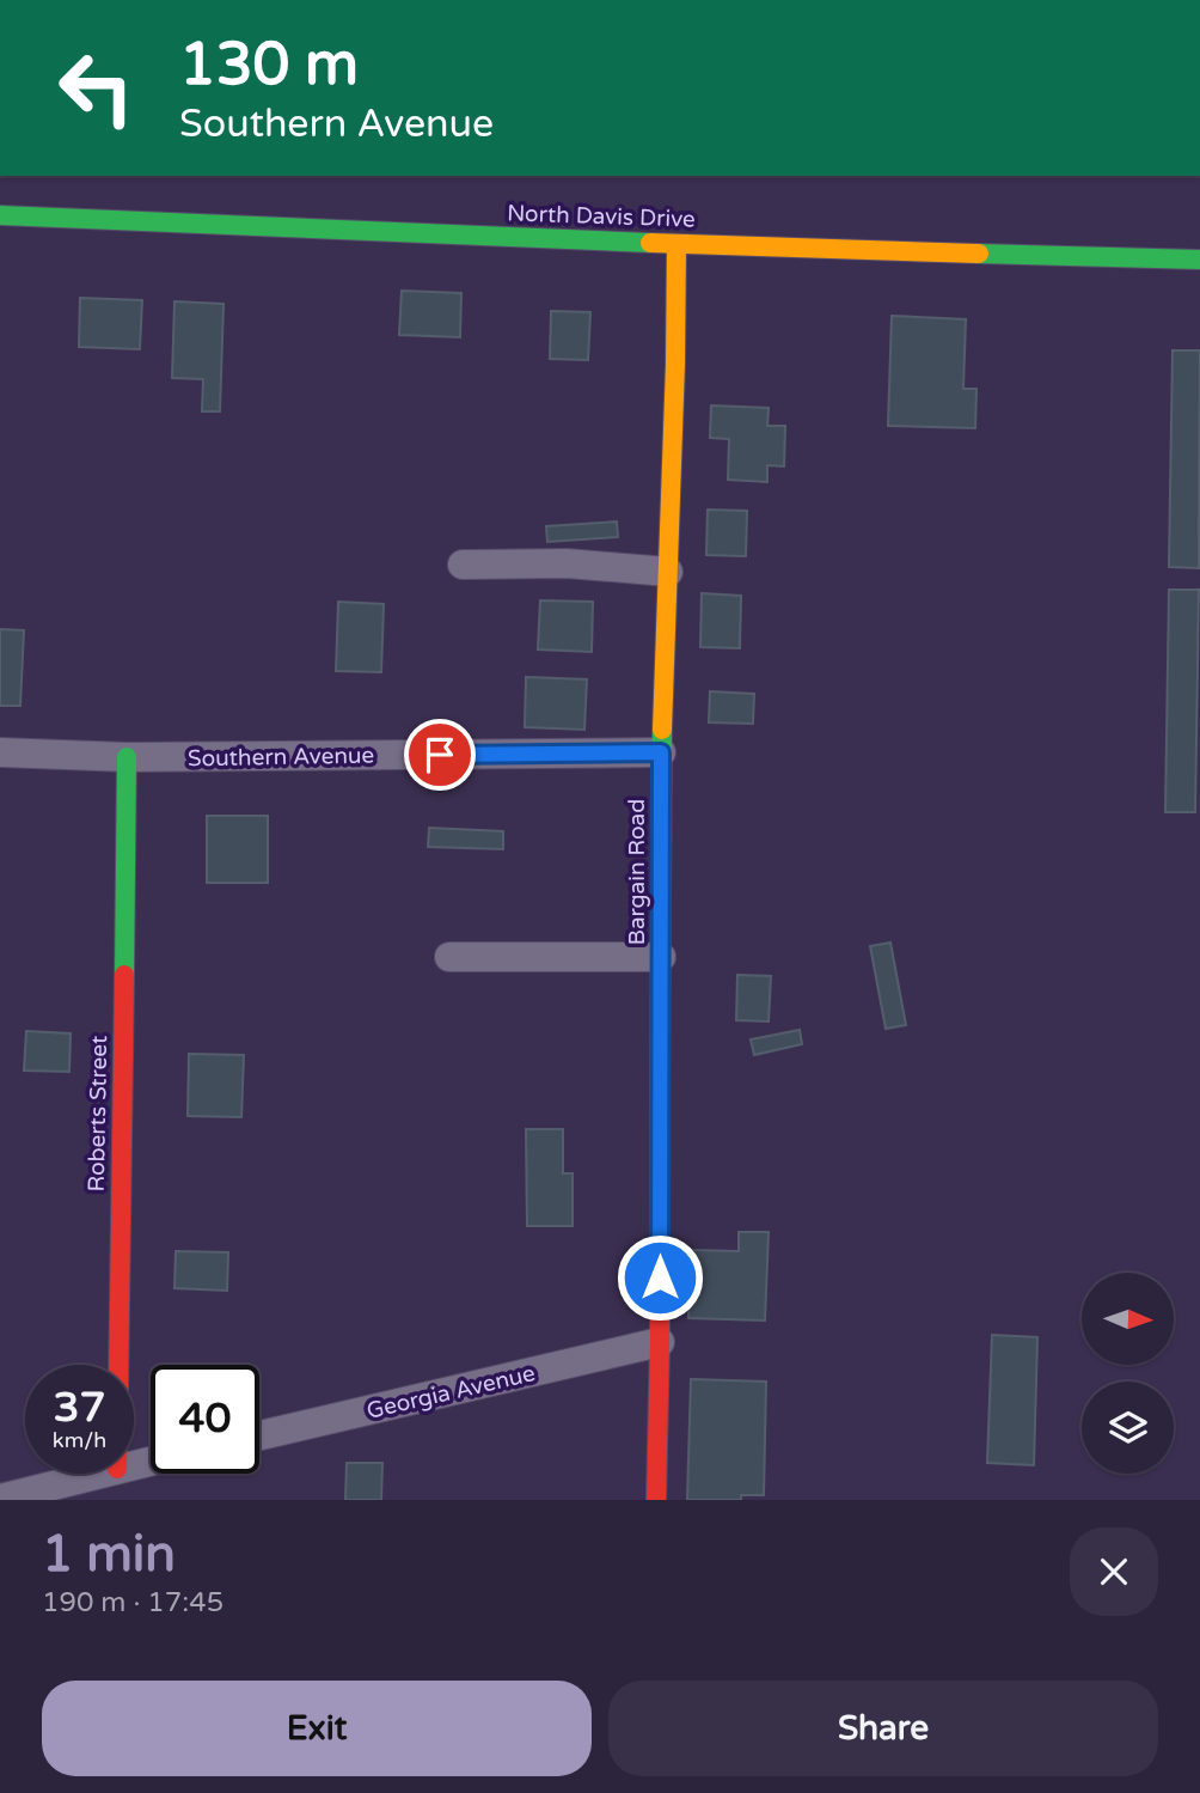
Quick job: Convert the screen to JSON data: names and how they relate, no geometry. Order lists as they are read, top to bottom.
{
  "streets": {
    "street": [
      "North Davis Drive",
      "Southern Avenue",
      "Bargain Road",
      "Roberts Street",
      "Georgia Avenue"
    ]
  },
  "crossings": [
    ["North Davis Drive", "Bargain Road"],
    ["Southern Avenue", "Bargain Road"],
    ["Southern Avenue", "Roberts Street"],
    ["Bargain Road", "Georgia Avenue"]
  ],
  "north": "right",
  "page": {
    "turn": ["130 m", "Southern Avenue"],
    "speed": "37 km/h",
    "limit": "40",
    "heading": ["1 min", "190 m · 17:45"],
    "buttons": ["Exit", "Share"]
  }
}
